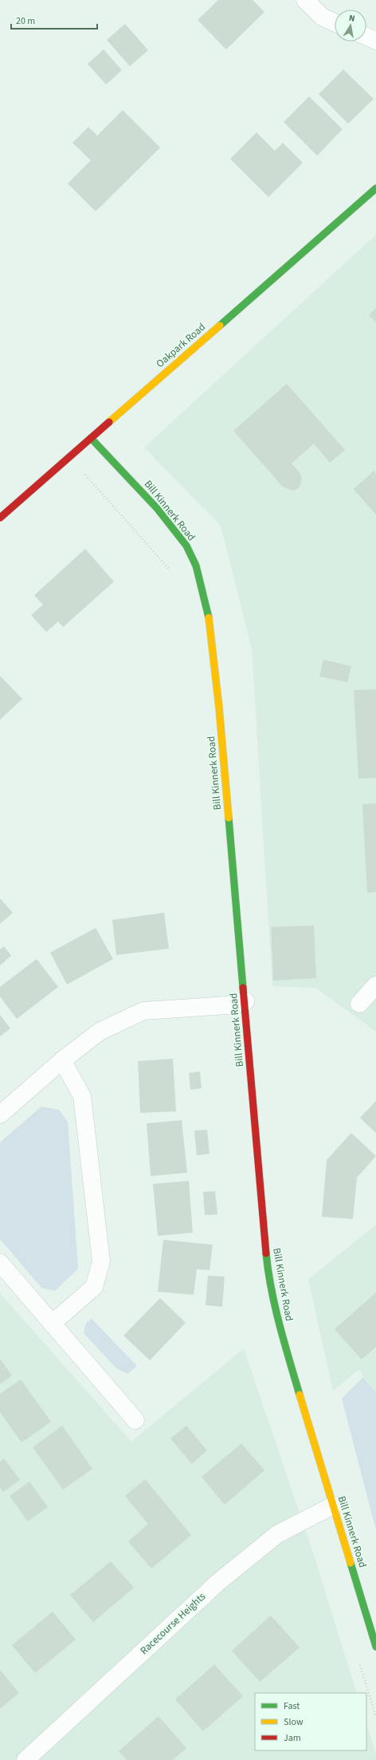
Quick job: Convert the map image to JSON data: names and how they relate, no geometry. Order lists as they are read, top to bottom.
{
  "streets": {
    "street": ["Oakpark Road", "Bill Kinnerk Road", "Racecourse Heights"]
  },
  "crossings": [
    ["Oakpark Road", "Bill Kinnerk Road"],
    ["Bill Kinnerk Road", "Racecourse Heights"]
  ],
  "legend": ["Fast", "Slow", "Jam"],
  "scale_bar": "20 m",
  "north": "top"
}
